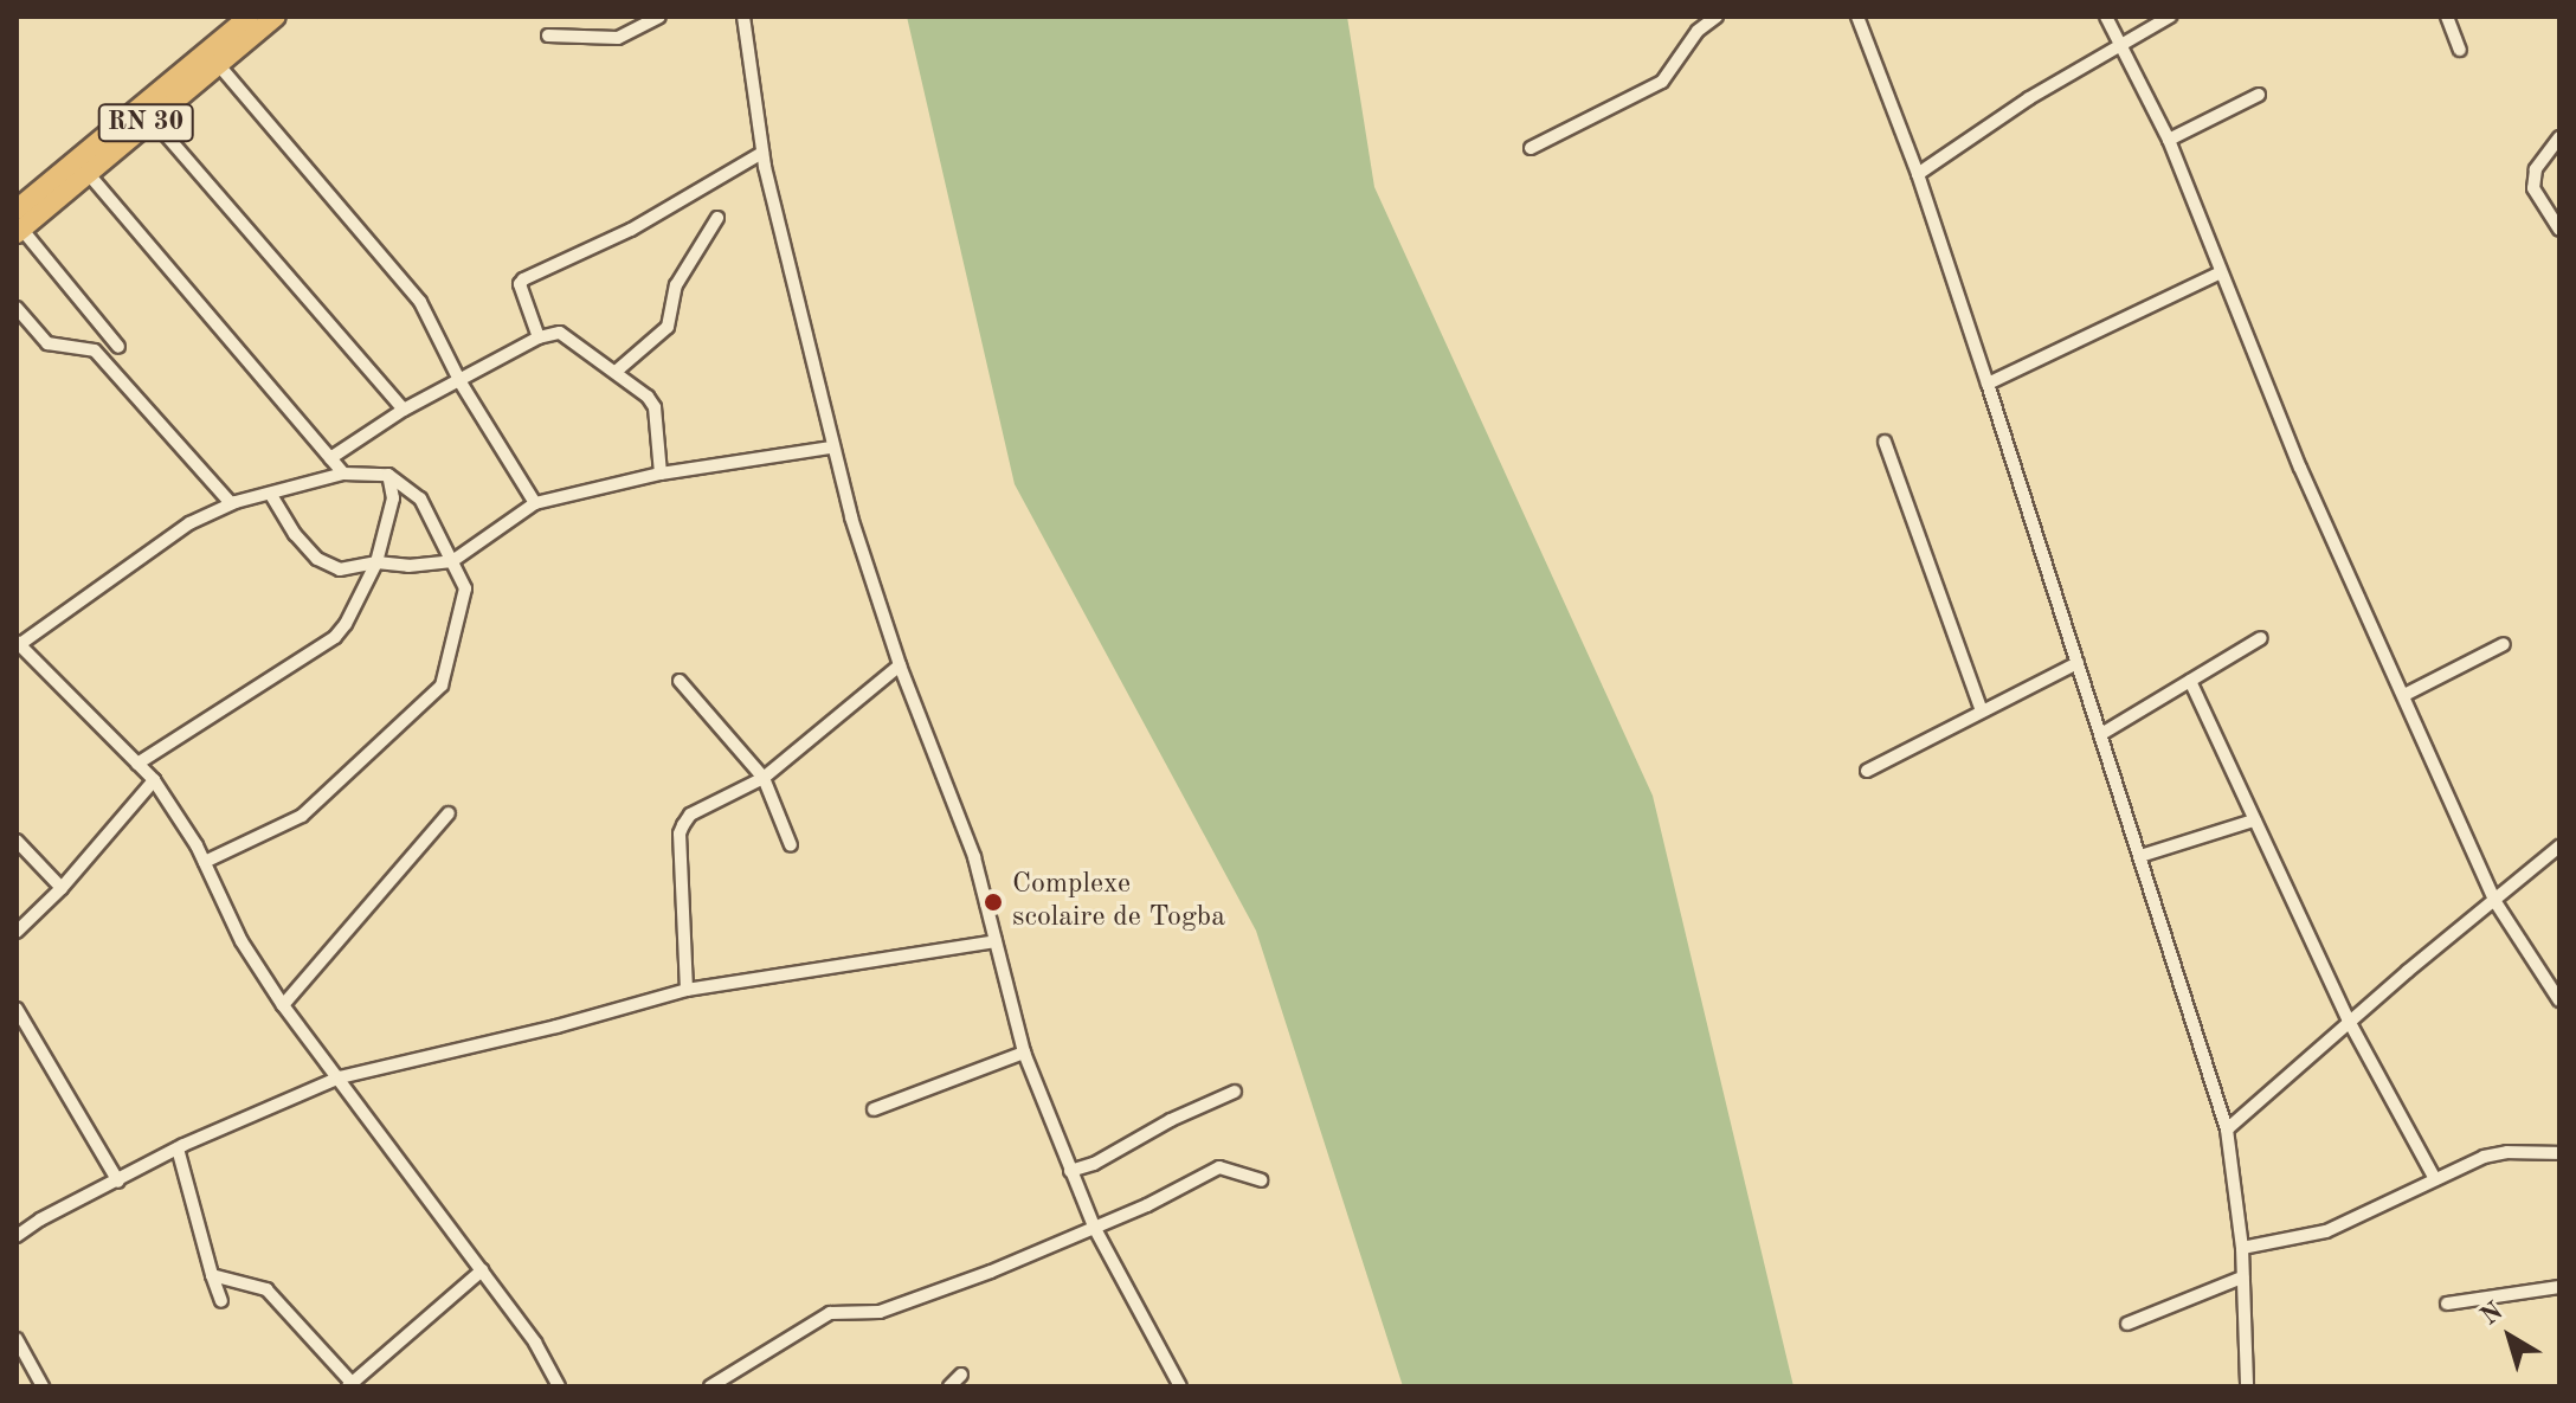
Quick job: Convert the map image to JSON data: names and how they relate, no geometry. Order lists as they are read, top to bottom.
{
  "streets": {
    "main road": ["RN 30"]
  },
  "places": ["Complexe scolaire de Togba"],
  "north": "top left"
}
